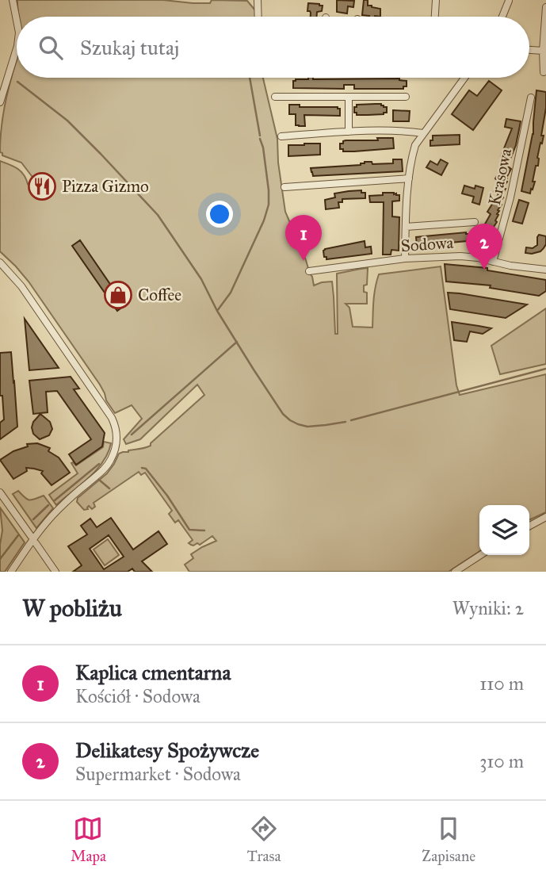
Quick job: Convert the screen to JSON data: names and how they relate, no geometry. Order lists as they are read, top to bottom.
{
  "streets": {
    "street": ["Krasowa", "Sodowa"]
  },
  "crossings": [
    ["Krasowa", "Sodowa"]
  ],
  "places": {
    "restaurant": ["Pizza Gizmo"],
    "shop": ["Coffee"]
  },
  "page": {
    "search": "Szukaj tutaj",
    "pins": ["1", "2"],
    "heading": ["W pobliżu", "Wyniki: 2"],
    "list": [
      {
        "mark": "1",
        "name": "Kaplica cmentarna",
        "note": "Kościół · Sodowa",
        "value": "110 m"
      },
      {
        "mark": "2",
        "name": "Delikatesy Spożywcze",
        "note": "Supermarket · Sodowa",
        "value": "310 m"
      }
    ],
    "nav": ["Mapa", "Trasa", "Zapisane"]
  }
}
